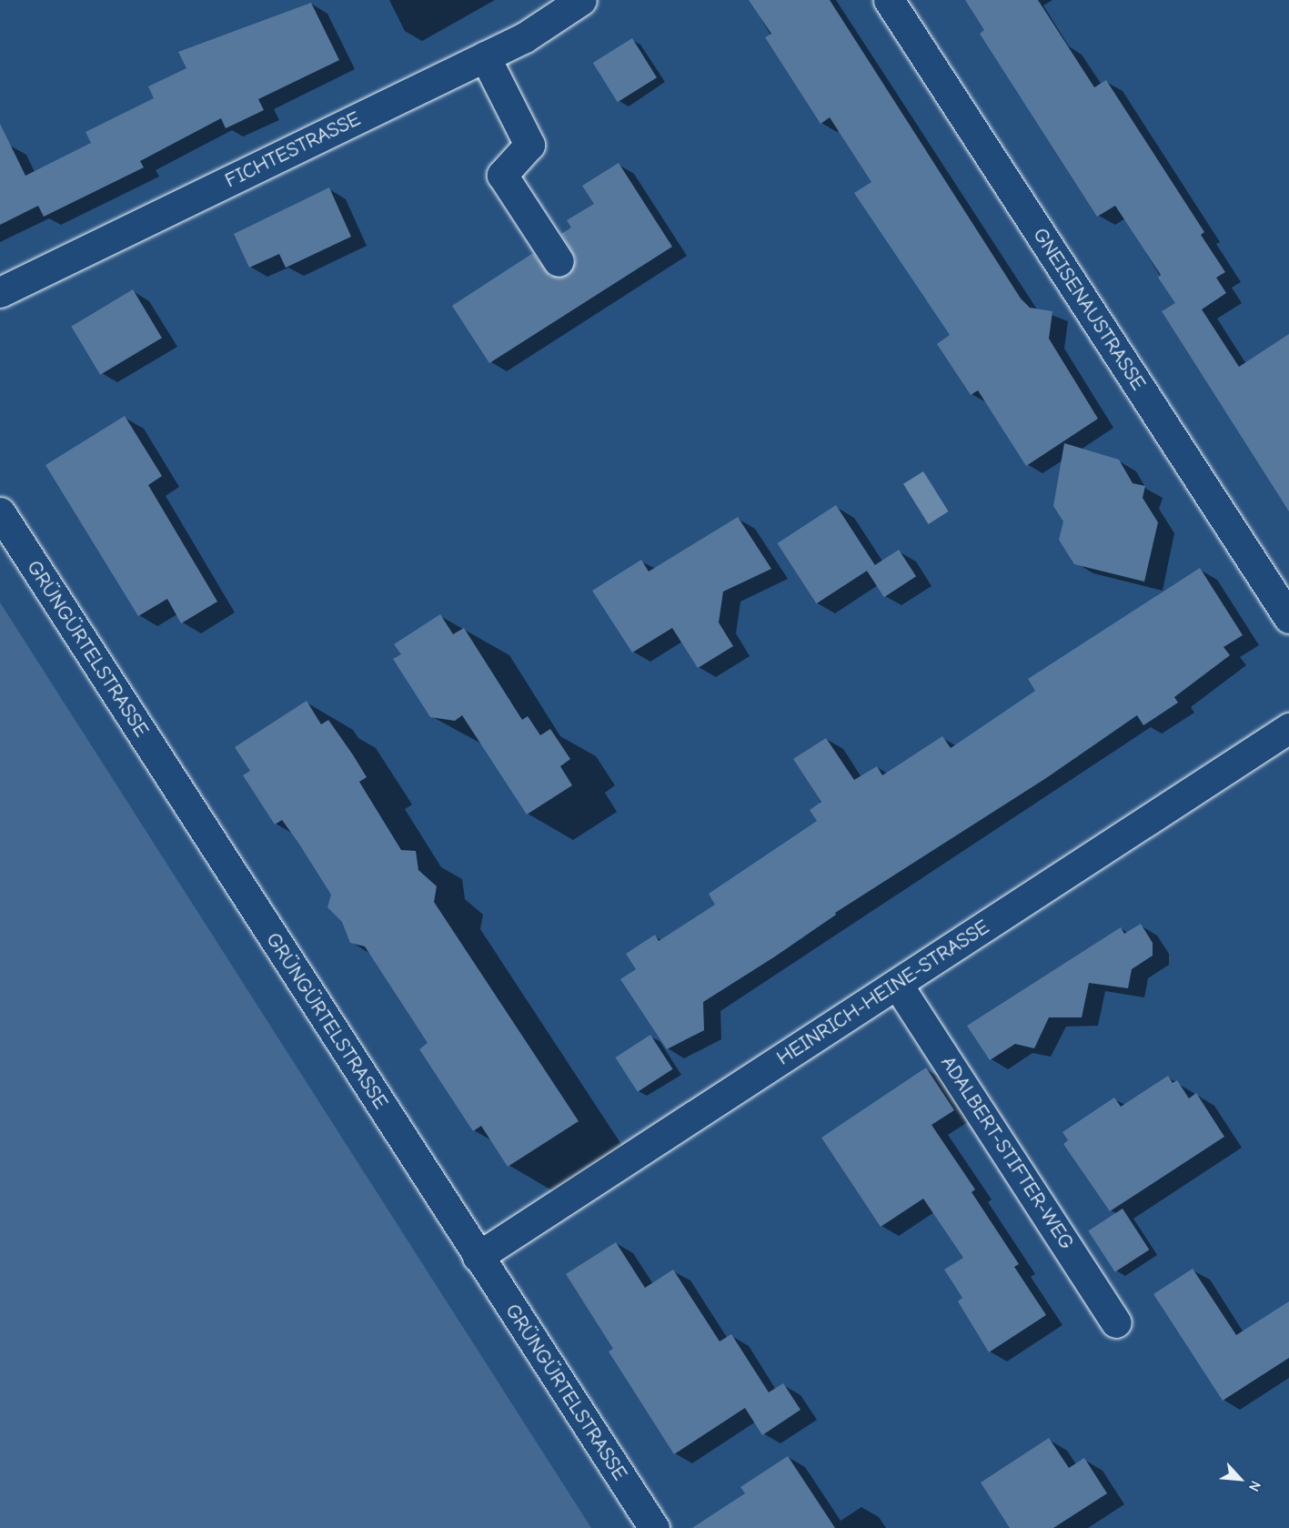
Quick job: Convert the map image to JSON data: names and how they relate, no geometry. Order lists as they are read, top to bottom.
{
  "streets": {
    "street": [
      "FICHTESTRASSE",
      "GNEISENAUSTRASSE",
      "GRÜNGÜRTELSTRASSE",
      "HEINRICH-HEINE-STRASSE",
      "ADALBERT-STIFTER-WEG"
    ]
  },
  "crossings": [
    ["GRÜNGÜRTELSTRASSE", "HEINRICH-HEINE-STRASSE"],
    ["HEINRICH-HEINE-STRASSE", "ADALBERT-STIFTER-WEG"]
  ],
  "north": "bottom right"
}
